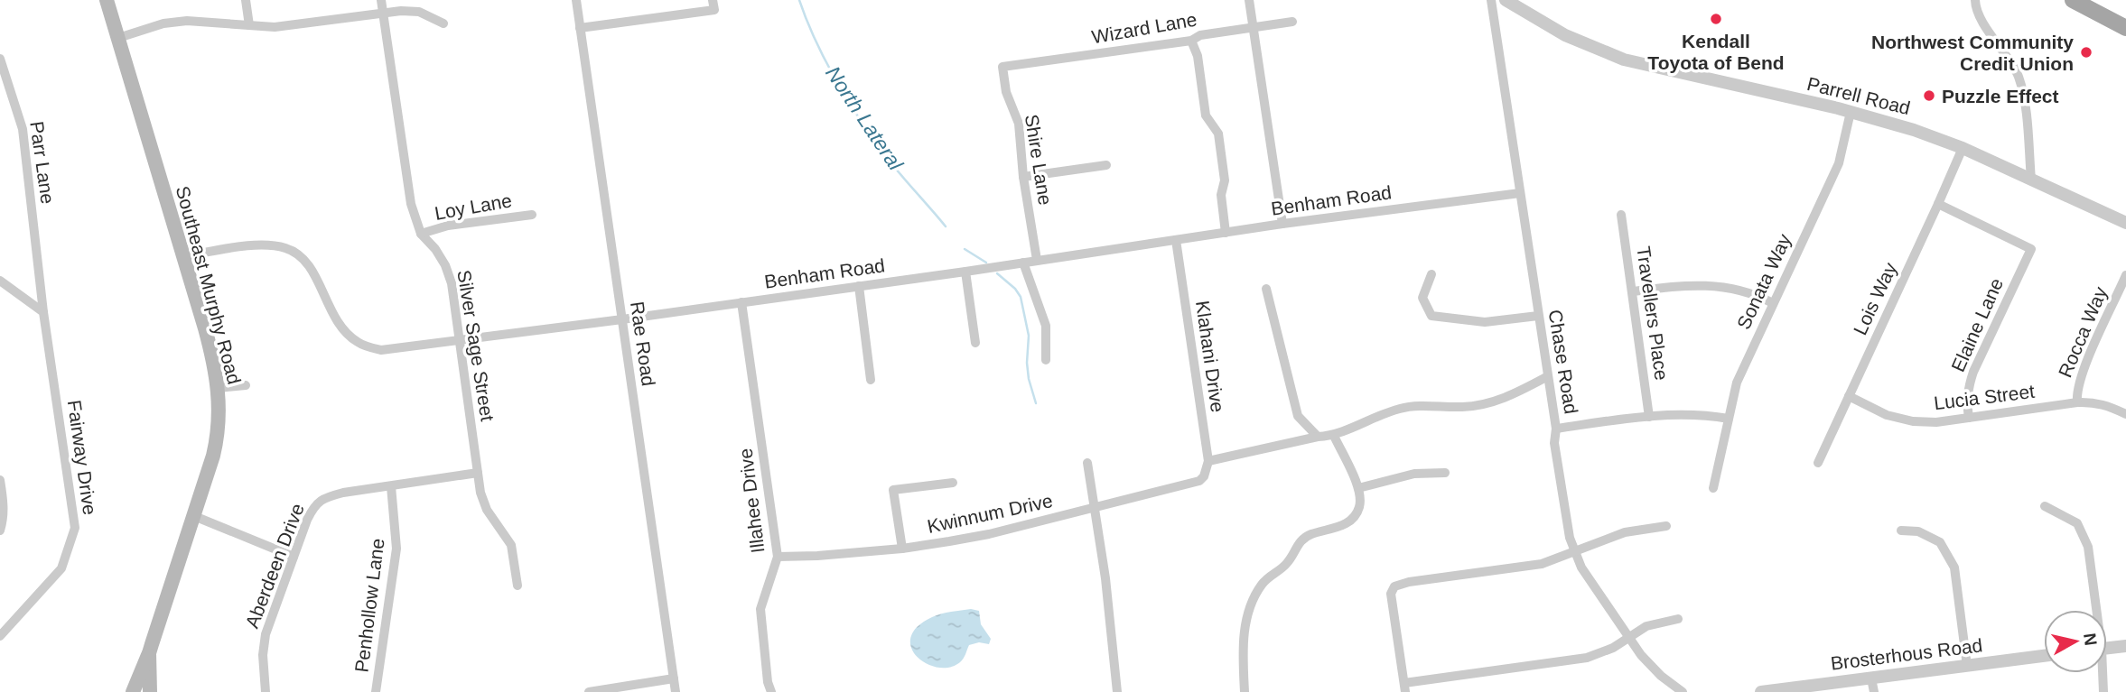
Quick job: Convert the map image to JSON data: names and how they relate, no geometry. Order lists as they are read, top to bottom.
{
  "streets": {
    "main road": ["Southeast Murphy Road"],
    "street": [
      "Wizard Lane",
      "Parrell Road",
      "Shire Lane",
      "Parr Lane",
      "Benham Road",
      "Loy Lane",
      "Sonata Way",
      "Lois Way",
      "Travellers Place",
      "Elaine Lane",
      "Rocca Way",
      "Rae Road",
      "Silver Sage Street",
      "Klahani Drive",
      "Chase Road",
      "Lucia Street",
      "Fairway Drive",
      "Illahee Drive",
      "Kwinnum Drive",
      "Aberdeen Drive",
      "Penhollow Lane",
      "Brosterhous Road"
    ]
  },
  "crossings": [
    ["Wizard Lane", "Shire Lane"],
    ["Parrell Road", "Sonata Way"],
    ["Parrell Road", "Lois Way"],
    ["Shire Lane", "Benham Road"],
    ["Parr Lane", "Fairway Drive"],
    ["Benham Road", "Southeast Murphy Road"],
    ["Benham Road", "Rae Road"],
    ["Benham Road", "Silver Sage Street"],
    ["Benham Road", "Klahani Drive"],
    ["Benham Road", "Chase Road"],
    ["Benham Road", "Illahee Drive"],
    ["Loy Lane", "Silver Sage Street"],
    ["Lois Way", "Elaine Lane"],
    ["Lois Way", "Lucia Street"],
    ["Elaine Lane", "Lucia Street"],
    ["Rocca Way", "Lucia Street"],
    ["Silver Sage Street", "Aberdeen Drive"],
    ["Klahani Drive", "Kwinnum Drive"],
    ["Illahee Drive", "Kwinnum Drive"],
    ["Aberdeen Drive", "Penhollow Lane"]
  ],
  "water": ["North Lateral"],
  "places": ["Kendall Toyota of Bend", "Northwest Community Credit Union", "Puzzle Effect"],
  "north": "right"
}
